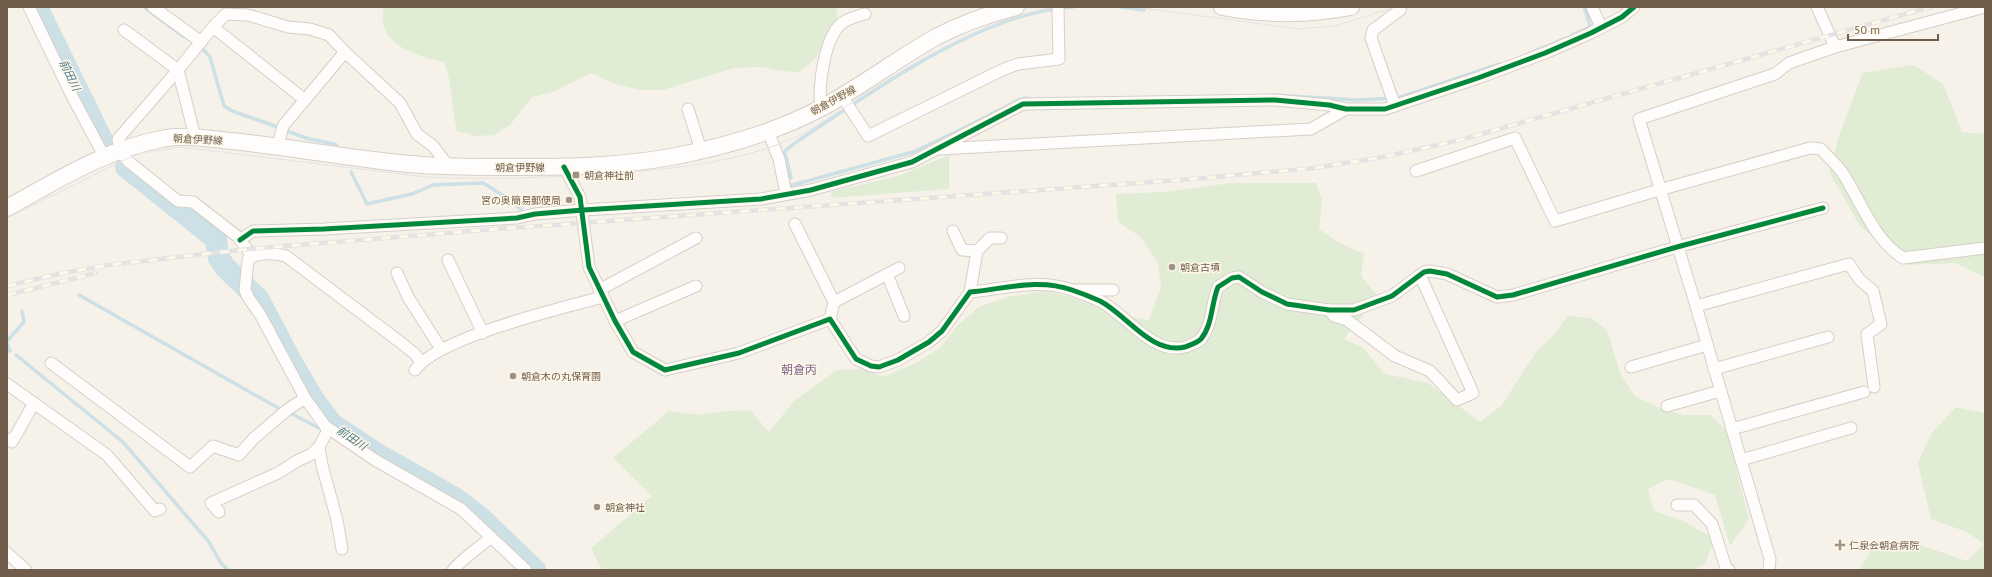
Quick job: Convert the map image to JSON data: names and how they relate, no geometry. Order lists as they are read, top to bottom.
{
  "streets": {
    "main road": ["朝倉伊野線"]
  },
  "districts": ["朝倉丙"],
  "water": ["前田川"],
  "places": {
    "transit": ["朝倉神社前"],
    "other": [
      "宮の奥簡易郵便局",
      "朝倉古墳",
      "朝倉木の丸保育園",
      "朝倉神社"
    ],
    "health": ["仁泉会朝倉病院"]
  },
  "scale_bar": "50 m"
}
